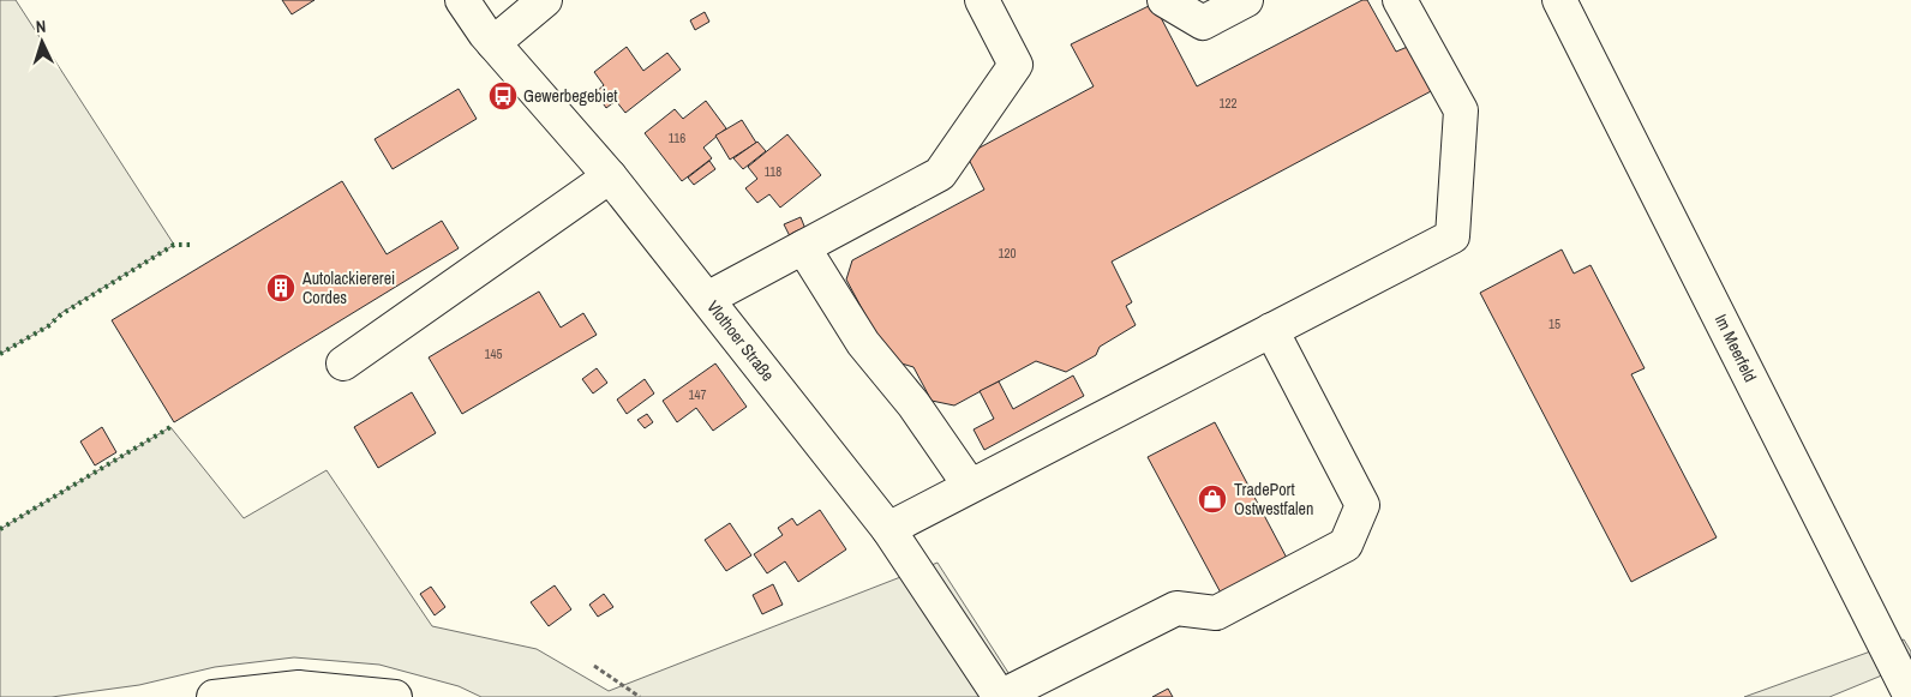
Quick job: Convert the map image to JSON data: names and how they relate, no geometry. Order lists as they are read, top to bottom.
{
  "streets": {
    "main road": ["Vlothoer Straße", "Im Meerfeld"]
  },
  "places": {
    "bus stop": ["Gewerbegebiet"],
    "building": ["Autolackiererei Cordes"],
    "shop": ["TradePort Ostwestfalen"]
  },
  "house_numbers": [
    "122",
    "116",
    "118",
    "120",
    "15",
    "145",
    "147"
  ],
  "north": "top"
}
